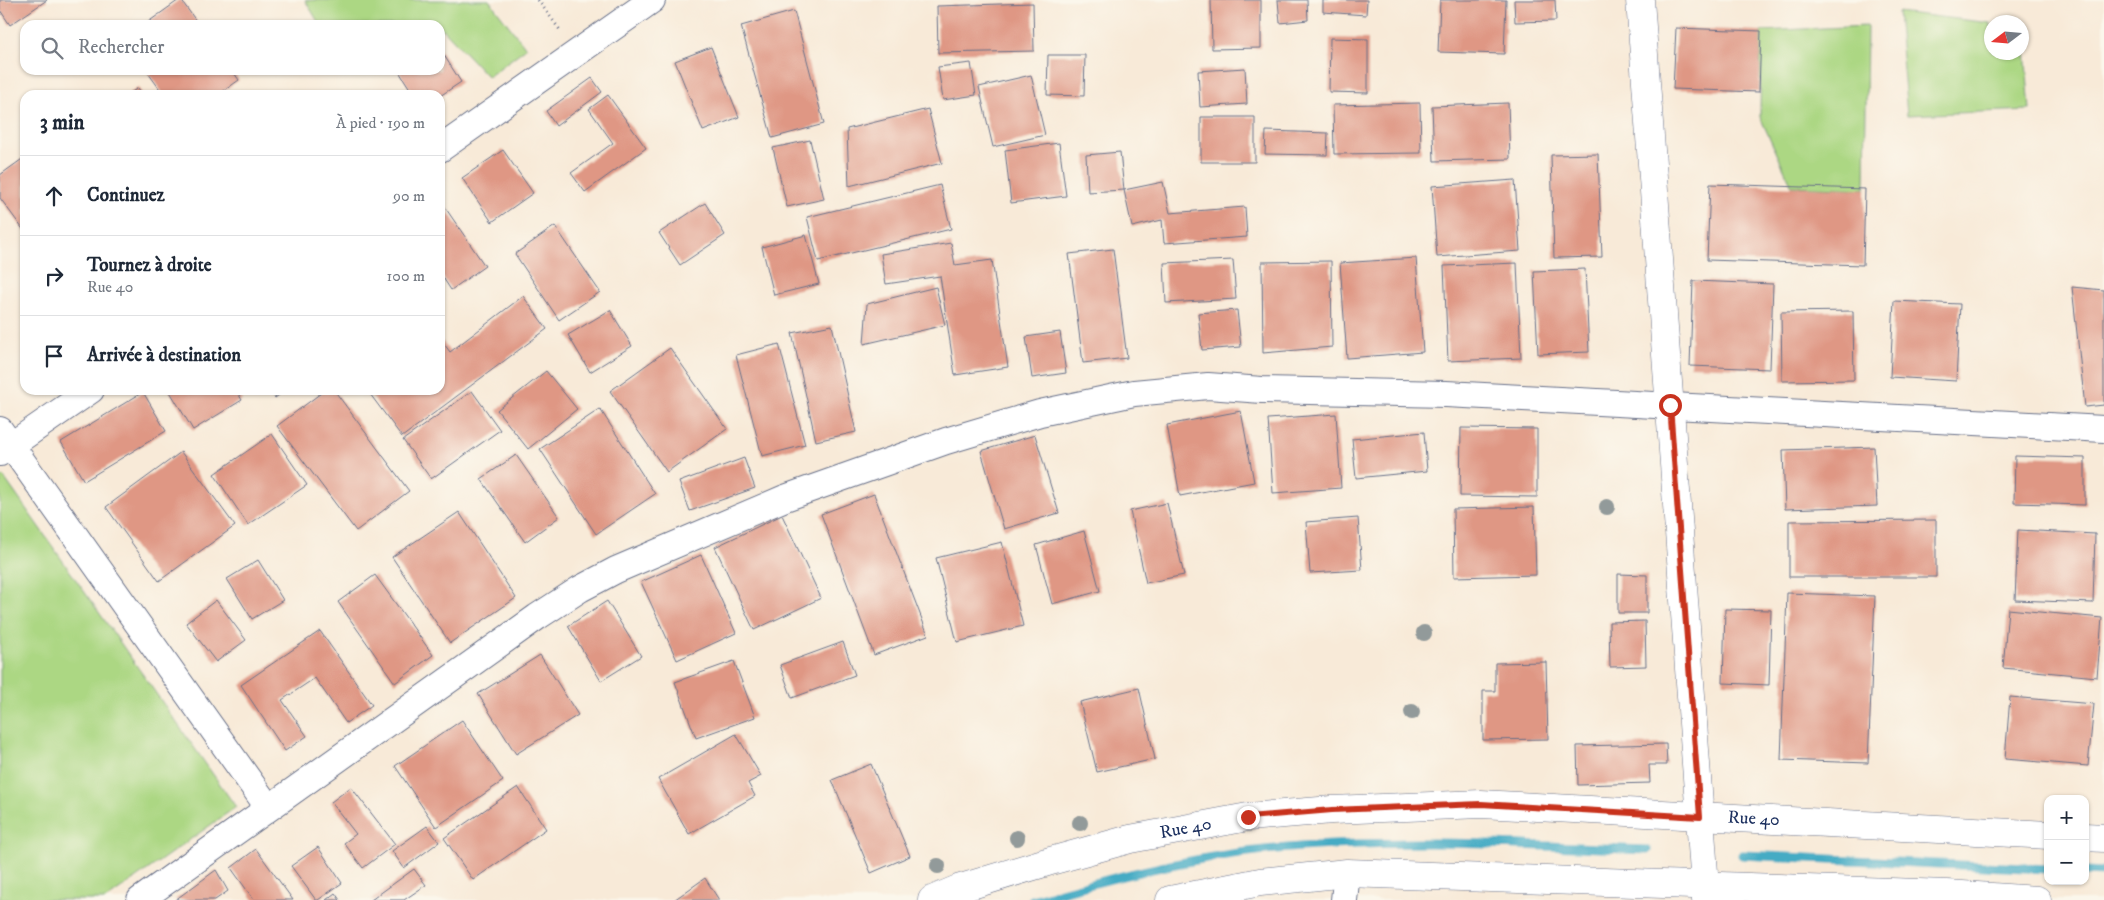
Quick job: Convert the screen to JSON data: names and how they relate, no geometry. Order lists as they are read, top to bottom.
{
  "streets": {
    "main road": ["Rue 40"]
  },
  "north": "left",
  "page": {
    "search": "Rechercher",
    "heading": ["3 min", "À pied · 190 m"],
    "list": [
      ["Continuez", "90 m"],
      ["Tournez à droite", "Rue 40", "100 m"],
      "Arrivée à destination"
    ],
    "map_buttons": ["+", "−"]
  }
}
